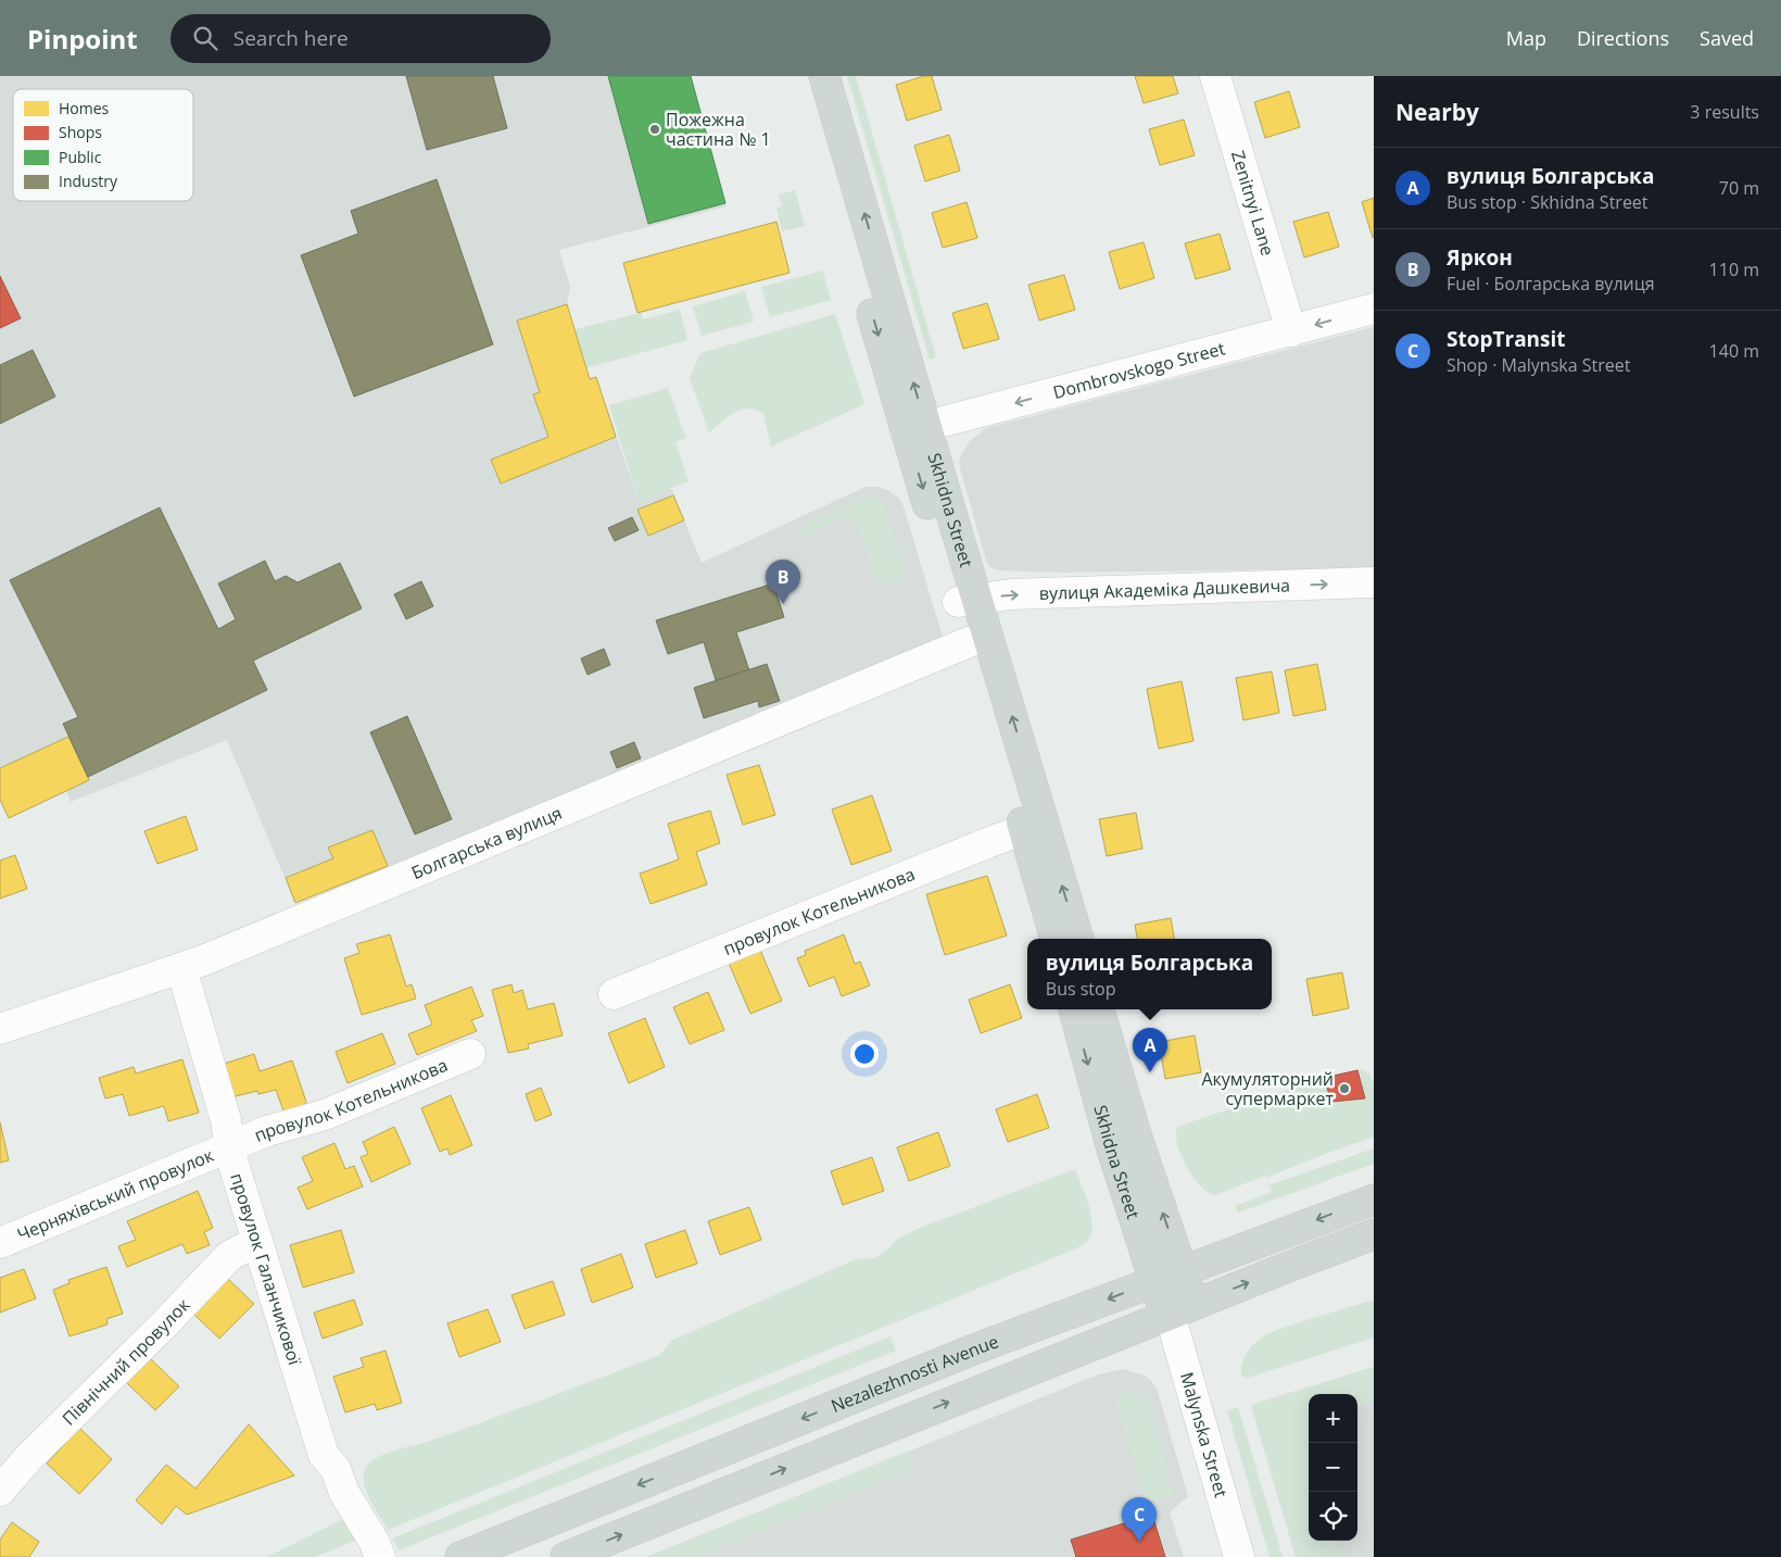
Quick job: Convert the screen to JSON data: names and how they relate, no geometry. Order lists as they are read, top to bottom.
{
  "streets": {
    "main road": ["Skhidna Street", "Nezalezhnosti Avenue"],
    "street": [
      "Zenitnyi Lane",
      "Dombrovskogo Street",
      "вулиця Академіка Дашкевича",
      "Болгарська вулиця",
      "провулок Котельникова",
      "Черняхівський провулок",
      "провулок Галанчикової",
      "Північний провулок",
      "Malynska Street"
    ]
  },
  "crossings": [
    ["Zenitnyi Lane", "Dombrovskogo Street"],
    ["Dombrovskogo Street", "Skhidna Street"],
    ["Skhidna Street", "вулиця Академіка Дашкевича"],
    ["Skhidna Street", "Болгарська вулиця"],
    ["Skhidna Street", "провулок Котельникова"],
    ["Skhidna Street", "Nezalezhnosti Avenue"],
    ["Skhidna Street", "Malynska Street"],
    ["Болгарська вулиця", "провулок Галанчикової"],
    ["провулок Котельникова", "Черняхівський провулок"],
    ["провулок Котельникова", "провулок Галанчикової"],
    ["Черняхівський провулок", "провулок Галанчикової"],
    ["провулок Галанчикової", "Північний провулок"]
  ],
  "one_way": ["Dombrovskogo Street", "вулиця Академіка Дашкевича"],
  "places": ["Пожежна частина № 1", "Акумуляторний супермаркет"],
  "legend": [
    "Homes",
    "Shops",
    "Public",
    "Industry"
  ],
  "page": {
    "header": "Pinpoint",
    "search": "Search here",
    "nav": ["Map", "Directions", "Saved"],
    "heading": ["Nearby", "3 results"],
    "list": [
      {
        "mark": "A",
        "name": "вулиця Болгарська",
        "note": "Bus stop · Skhidna Street",
        "value": "70 m"
      },
      {
        "mark": "B",
        "name": "Яркон",
        "note": "Fuel · Болгарська вулиця",
        "value": "110 m"
      },
      {
        "mark": "C",
        "name": "StopTransit",
        "note": "Shop · Malynska Street",
        "value": "140 m"
      }
    ],
    "pins": ["B", "A", "C"],
    "popup": ["вулиця Болгарська", "Bus stop"],
    "map_buttons": ["+", "−"]
  }
}
